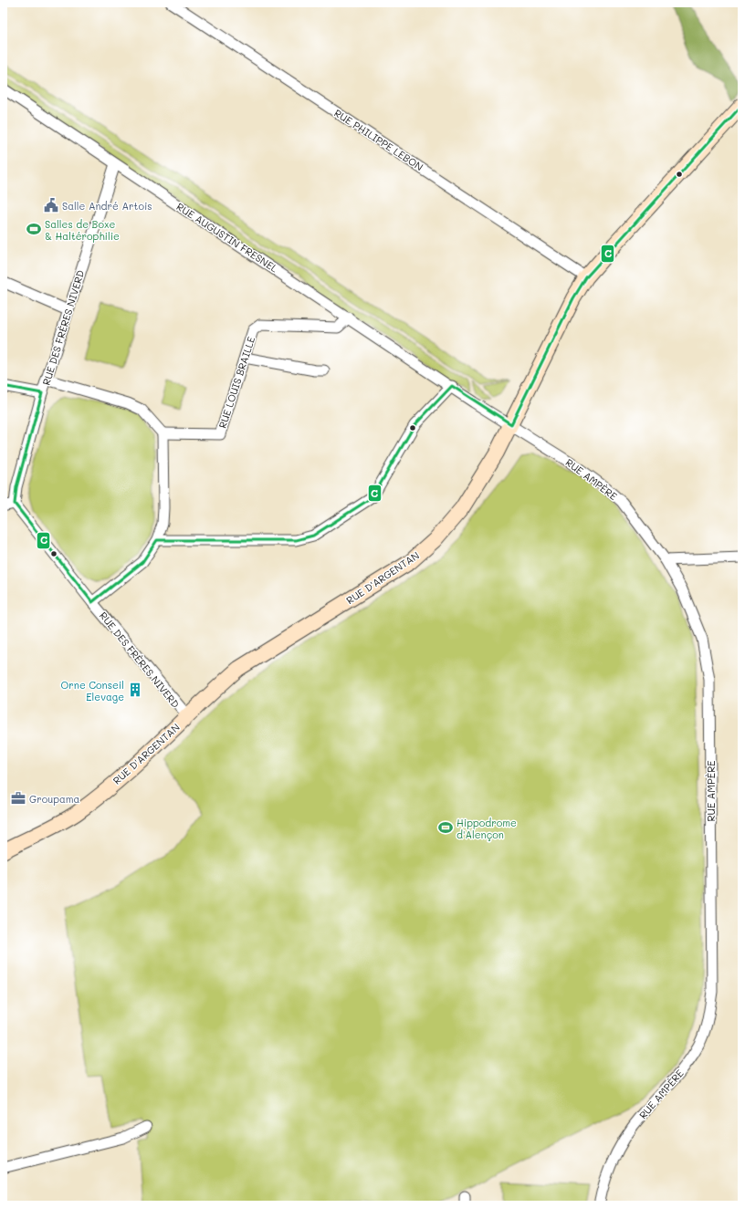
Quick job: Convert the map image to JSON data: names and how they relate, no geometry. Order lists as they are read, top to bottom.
{
  "streets": {
    "main road": ["RUE D'ARGENTAN"],
    "street": [
      "RUE PHILIPPE LEBON",
      "RUE AUGUSTIN FRESNEL",
      "RUE DES FRÈRES NIVERD",
      "RUE LOUIS BRAILLE",
      "RUE AMPÈRE"
    ]
  },
  "crossings": [
    ["RUE PHILIPPE LEBON", "RUE D'ARGENTAN"],
    ["RUE AUGUSTIN FRESNEL", "RUE DES FRÈRES NIVERD"],
    ["RUE AUGUSTIN FRESNEL", "RUE LOUIS BRAILLE"],
    ["RUE AUGUSTIN FRESNEL", "RUE AMPÈRE"],
    ["RUE DES FRÈRES NIVERD", "RUE D'ARGENTAN"],
    ["RUE AMPÈRE", "RUE D'ARGENTAN"]
  ],
  "places": {
    "public building": ["Salle André Artois"],
    "sports": ["Salles de Boxe & Haltérophilie", "Hippodrome d'Alençon"],
    "building": ["Orne Conseil Elevage"],
    "office": ["Groupama"]
  },
  "lines": ["transit line C"]
}
